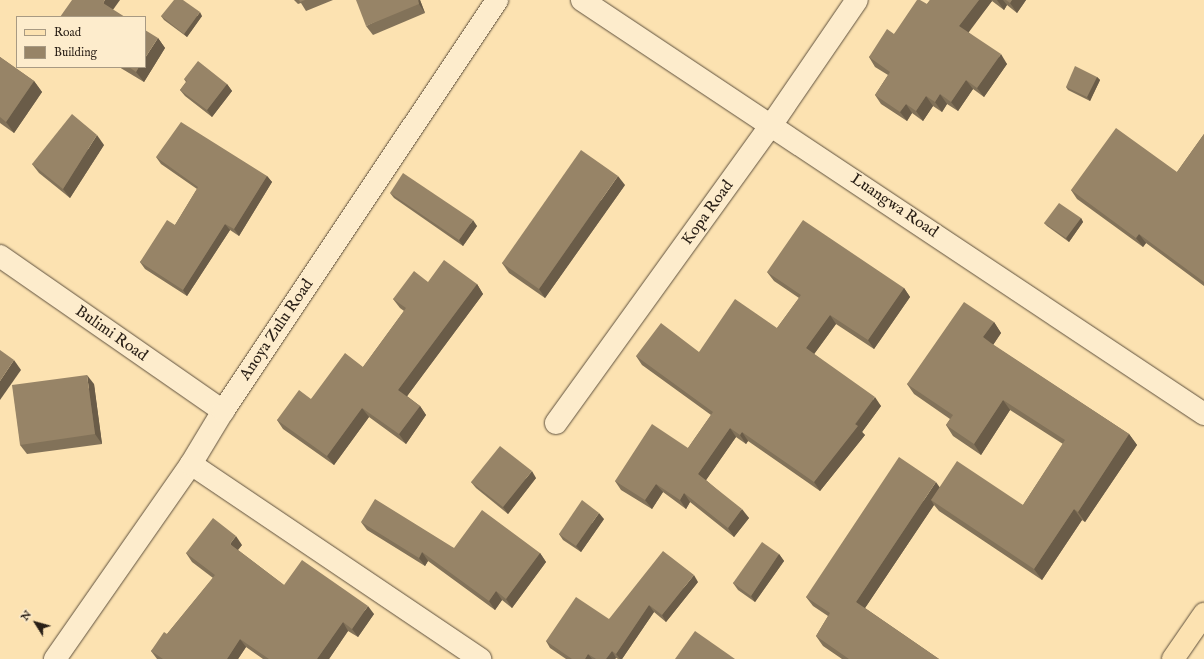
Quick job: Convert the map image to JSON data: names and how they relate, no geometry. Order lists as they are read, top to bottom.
{
  "streets": {
    "street": [
      "Luangwa Road",
      "Kopa Road",
      "Anoya Zulu Road",
      "Bulimi Road"
    ]
  },
  "crossings": [
    ["Luangwa Road", "Kopa Road"],
    ["Anoya Zulu Road", "Bulimi Road"]
  ],
  "legend": ["Road", "Building"],
  "north": "top left"
}
